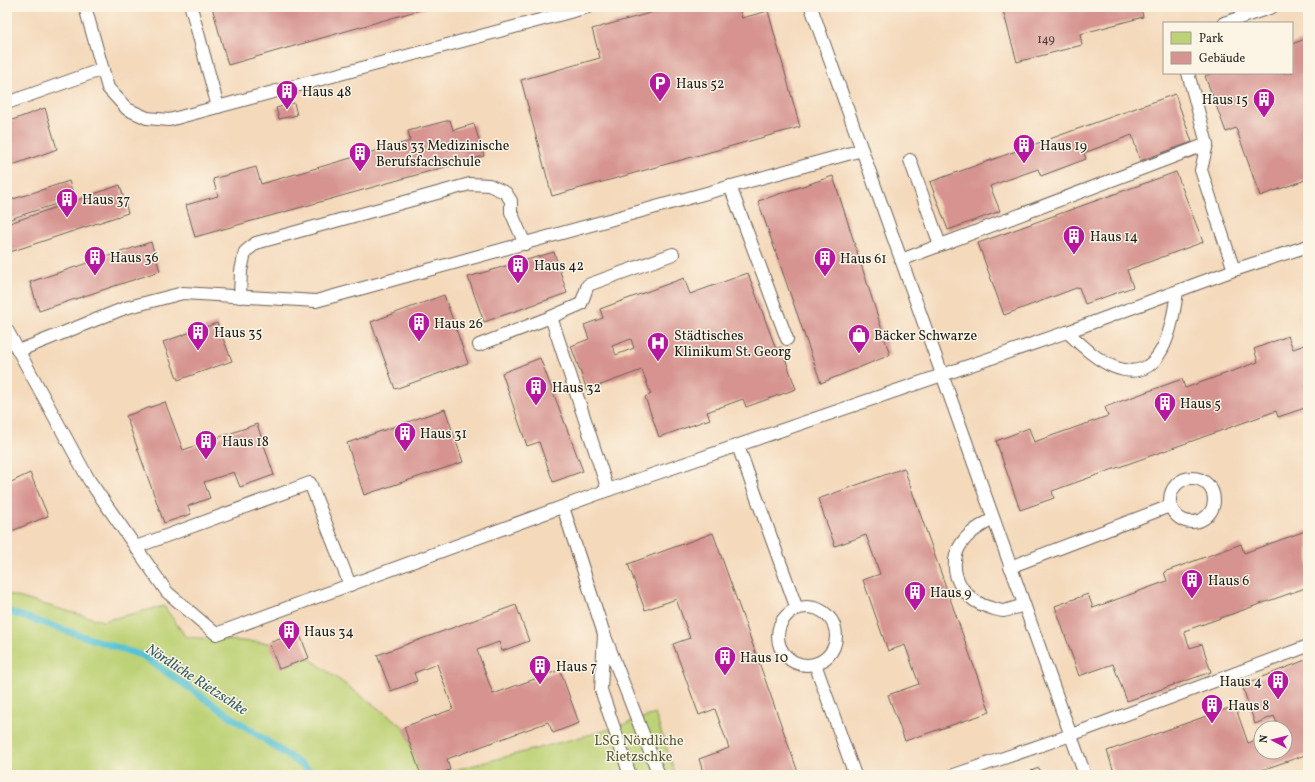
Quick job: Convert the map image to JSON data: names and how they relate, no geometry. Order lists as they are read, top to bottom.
{
  "water": ["Nördliche Rietzschke"],
  "parks": ["LSG Nördliche Rietzschke"],
  "places": {
    "parking": ["Haus 52"],
    "building": [
      "Haus 48",
      "Haus 15",
      "Haus 19",
      "Haus 33 Medizinische Berufsfachschule",
      "Haus 37",
      "Haus 14",
      "Haus 36",
      "Haus 61",
      "Haus 42",
      "Haus 26",
      "Haus 35",
      "Haus 32",
      "Haus 5",
      "Haus 31",
      "Haus 18",
      "Haus 6",
      "Haus 9",
      "Haus 34",
      "Haus 10",
      "Haus 7",
      "Haus 4",
      "Haus 8"
    ],
    "shop": ["Bäcker Schwarze"],
    "hospital": ["Städtisches Klinikum St. Georg"]
  },
  "house_numbers": ["149"],
  "legend": ["Park", "Gebäude"],
  "north": "left"
}
